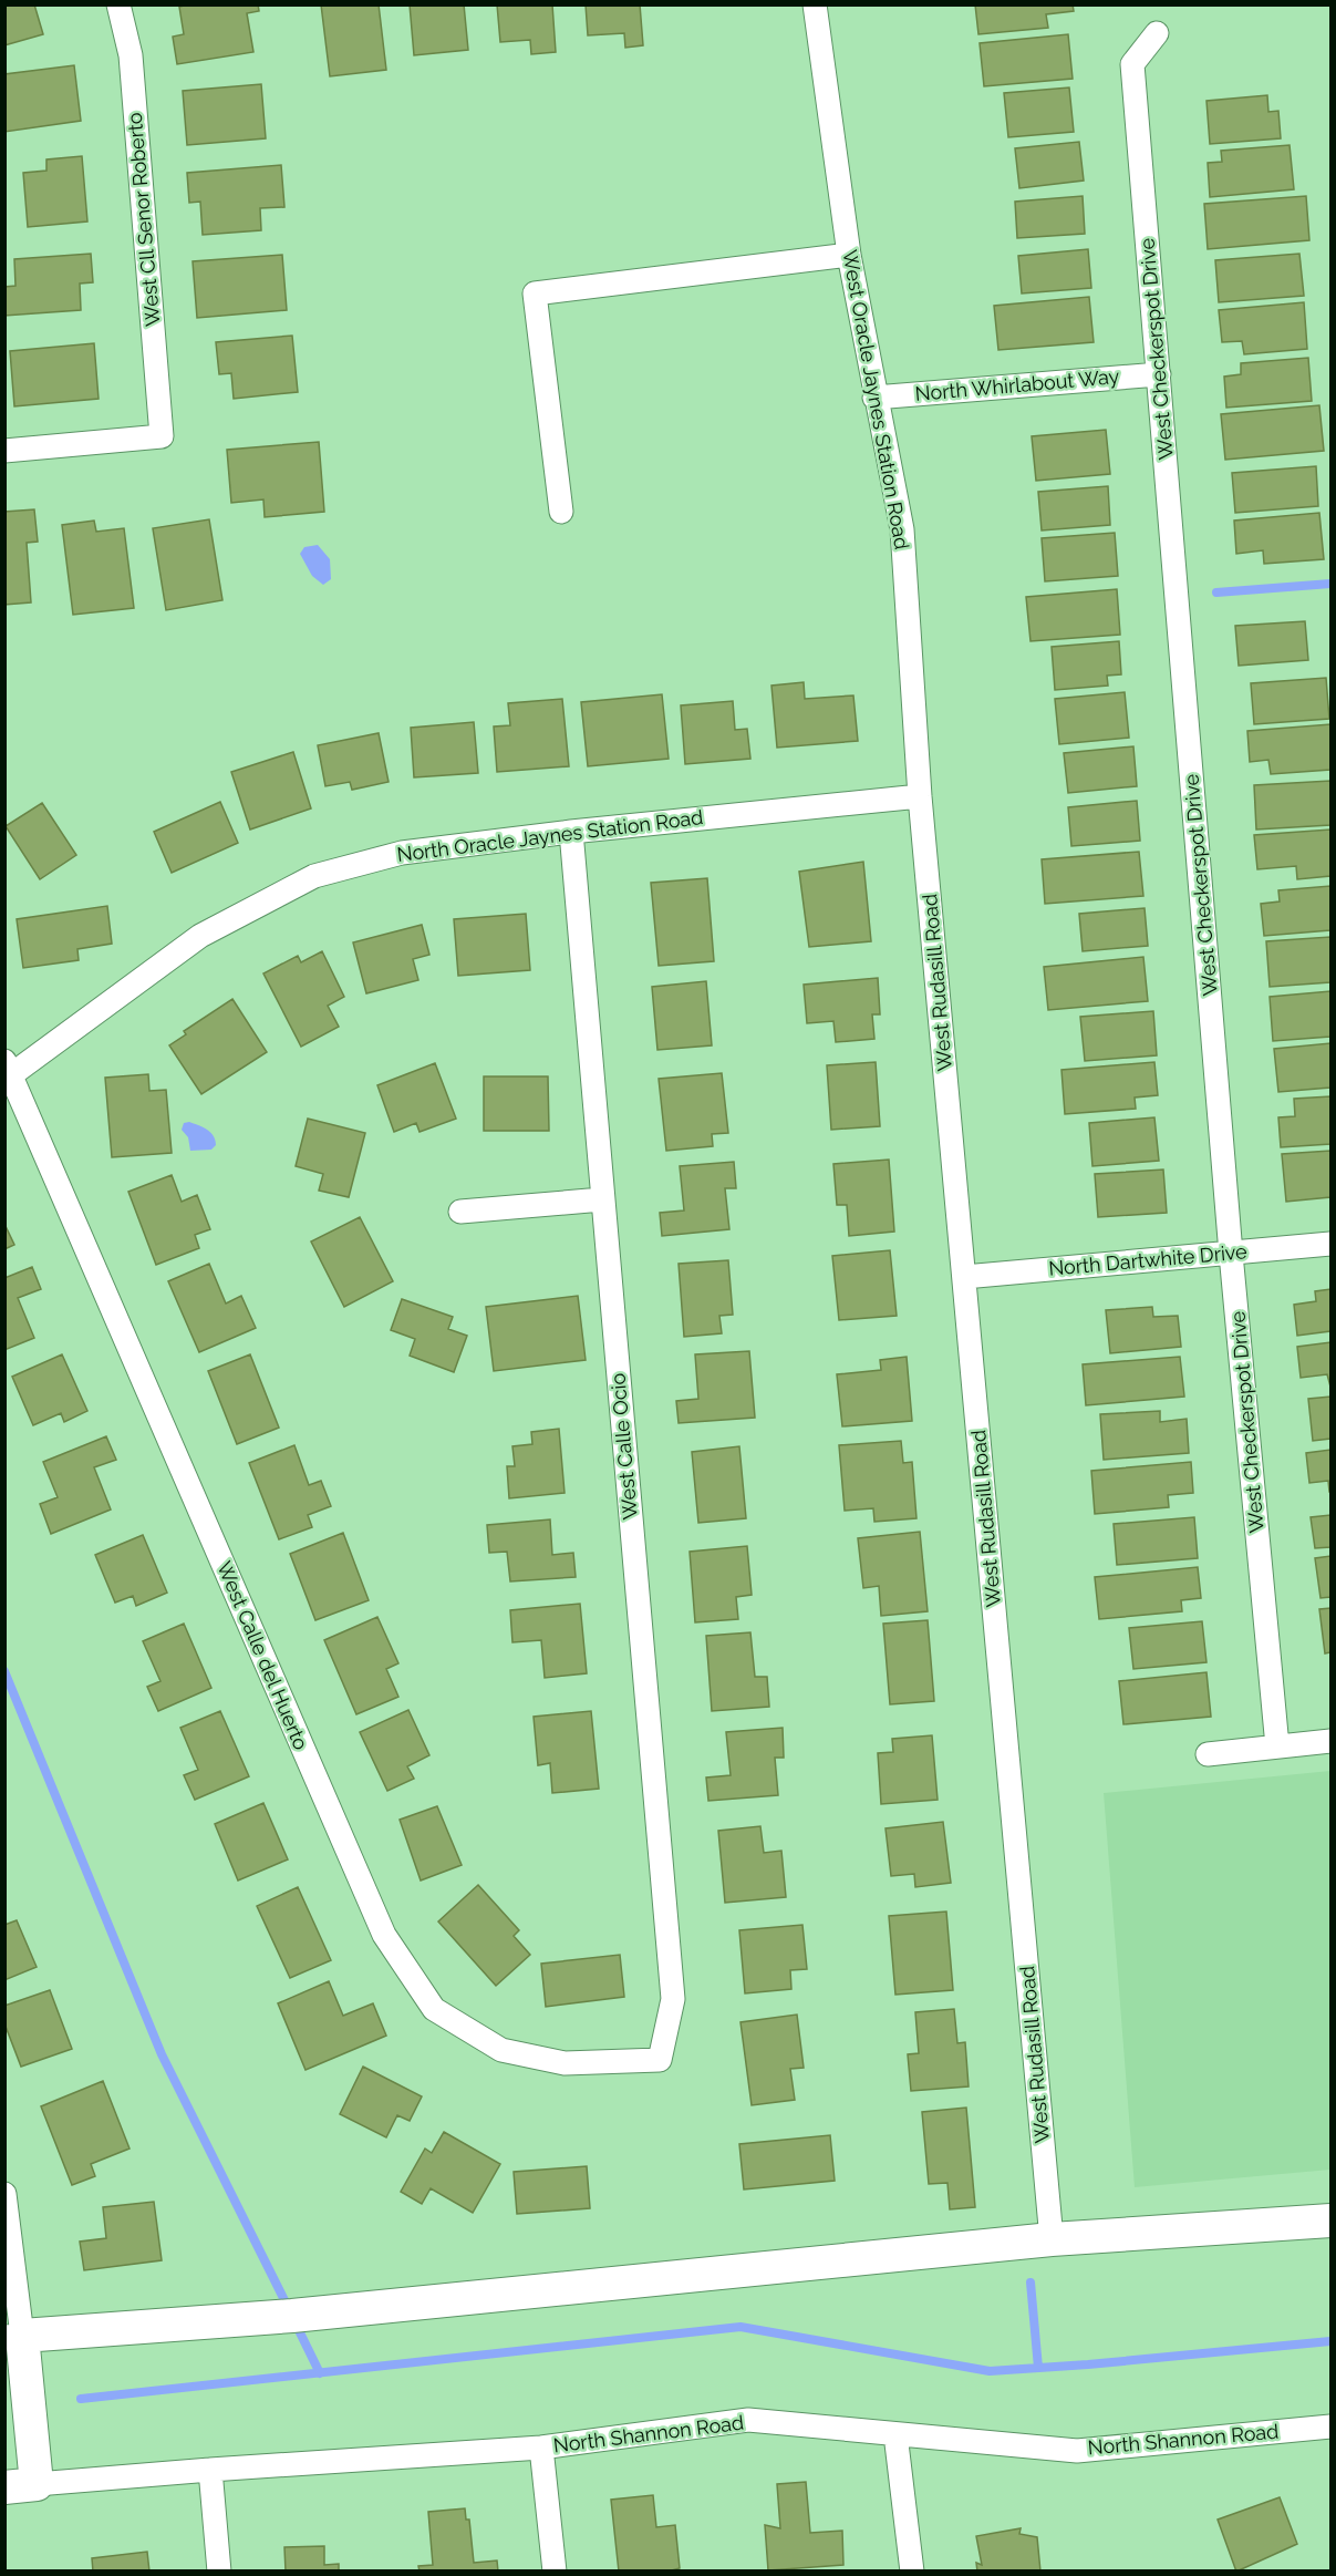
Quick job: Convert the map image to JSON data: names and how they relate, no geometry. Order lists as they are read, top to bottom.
{
  "streets": {
    "street": [
      "West Cll Senor Roberto",
      "West Checkerspot Drive",
      "North Whirlabout Way",
      "West Oracle Jaynes Station Road",
      "North Oracle Jaynes Station Road",
      "West Rudasill Road",
      "North Dartwhite Drive",
      "West Calle Ocio",
      "West Calle del Huerto",
      "North Shannon Road"
    ]
  },
  "crossings": [
    ["West Checkerspot Drive", "North Whirlabout Way"],
    ["West Checkerspot Drive", "North Dartwhite Drive"],
    ["North Whirlabout Way", "West Oracle Jaynes Station Road"],
    ["West Oracle Jaynes Station Road", "North Oracle Jaynes Station Road"],
    ["West Oracle Jaynes Station Road", "West Rudasill Road"],
    ["North Oracle Jaynes Station Road", "West Rudasill Road"],
    ["North Oracle Jaynes Station Road", "West Calle Ocio"],
    ["North Oracle Jaynes Station Road", "West Calle del Huerto"],
    ["West Rudasill Road", "North Dartwhite Drive"],
    ["West Calle Ocio", "West Calle del Huerto"]
  ]
}
